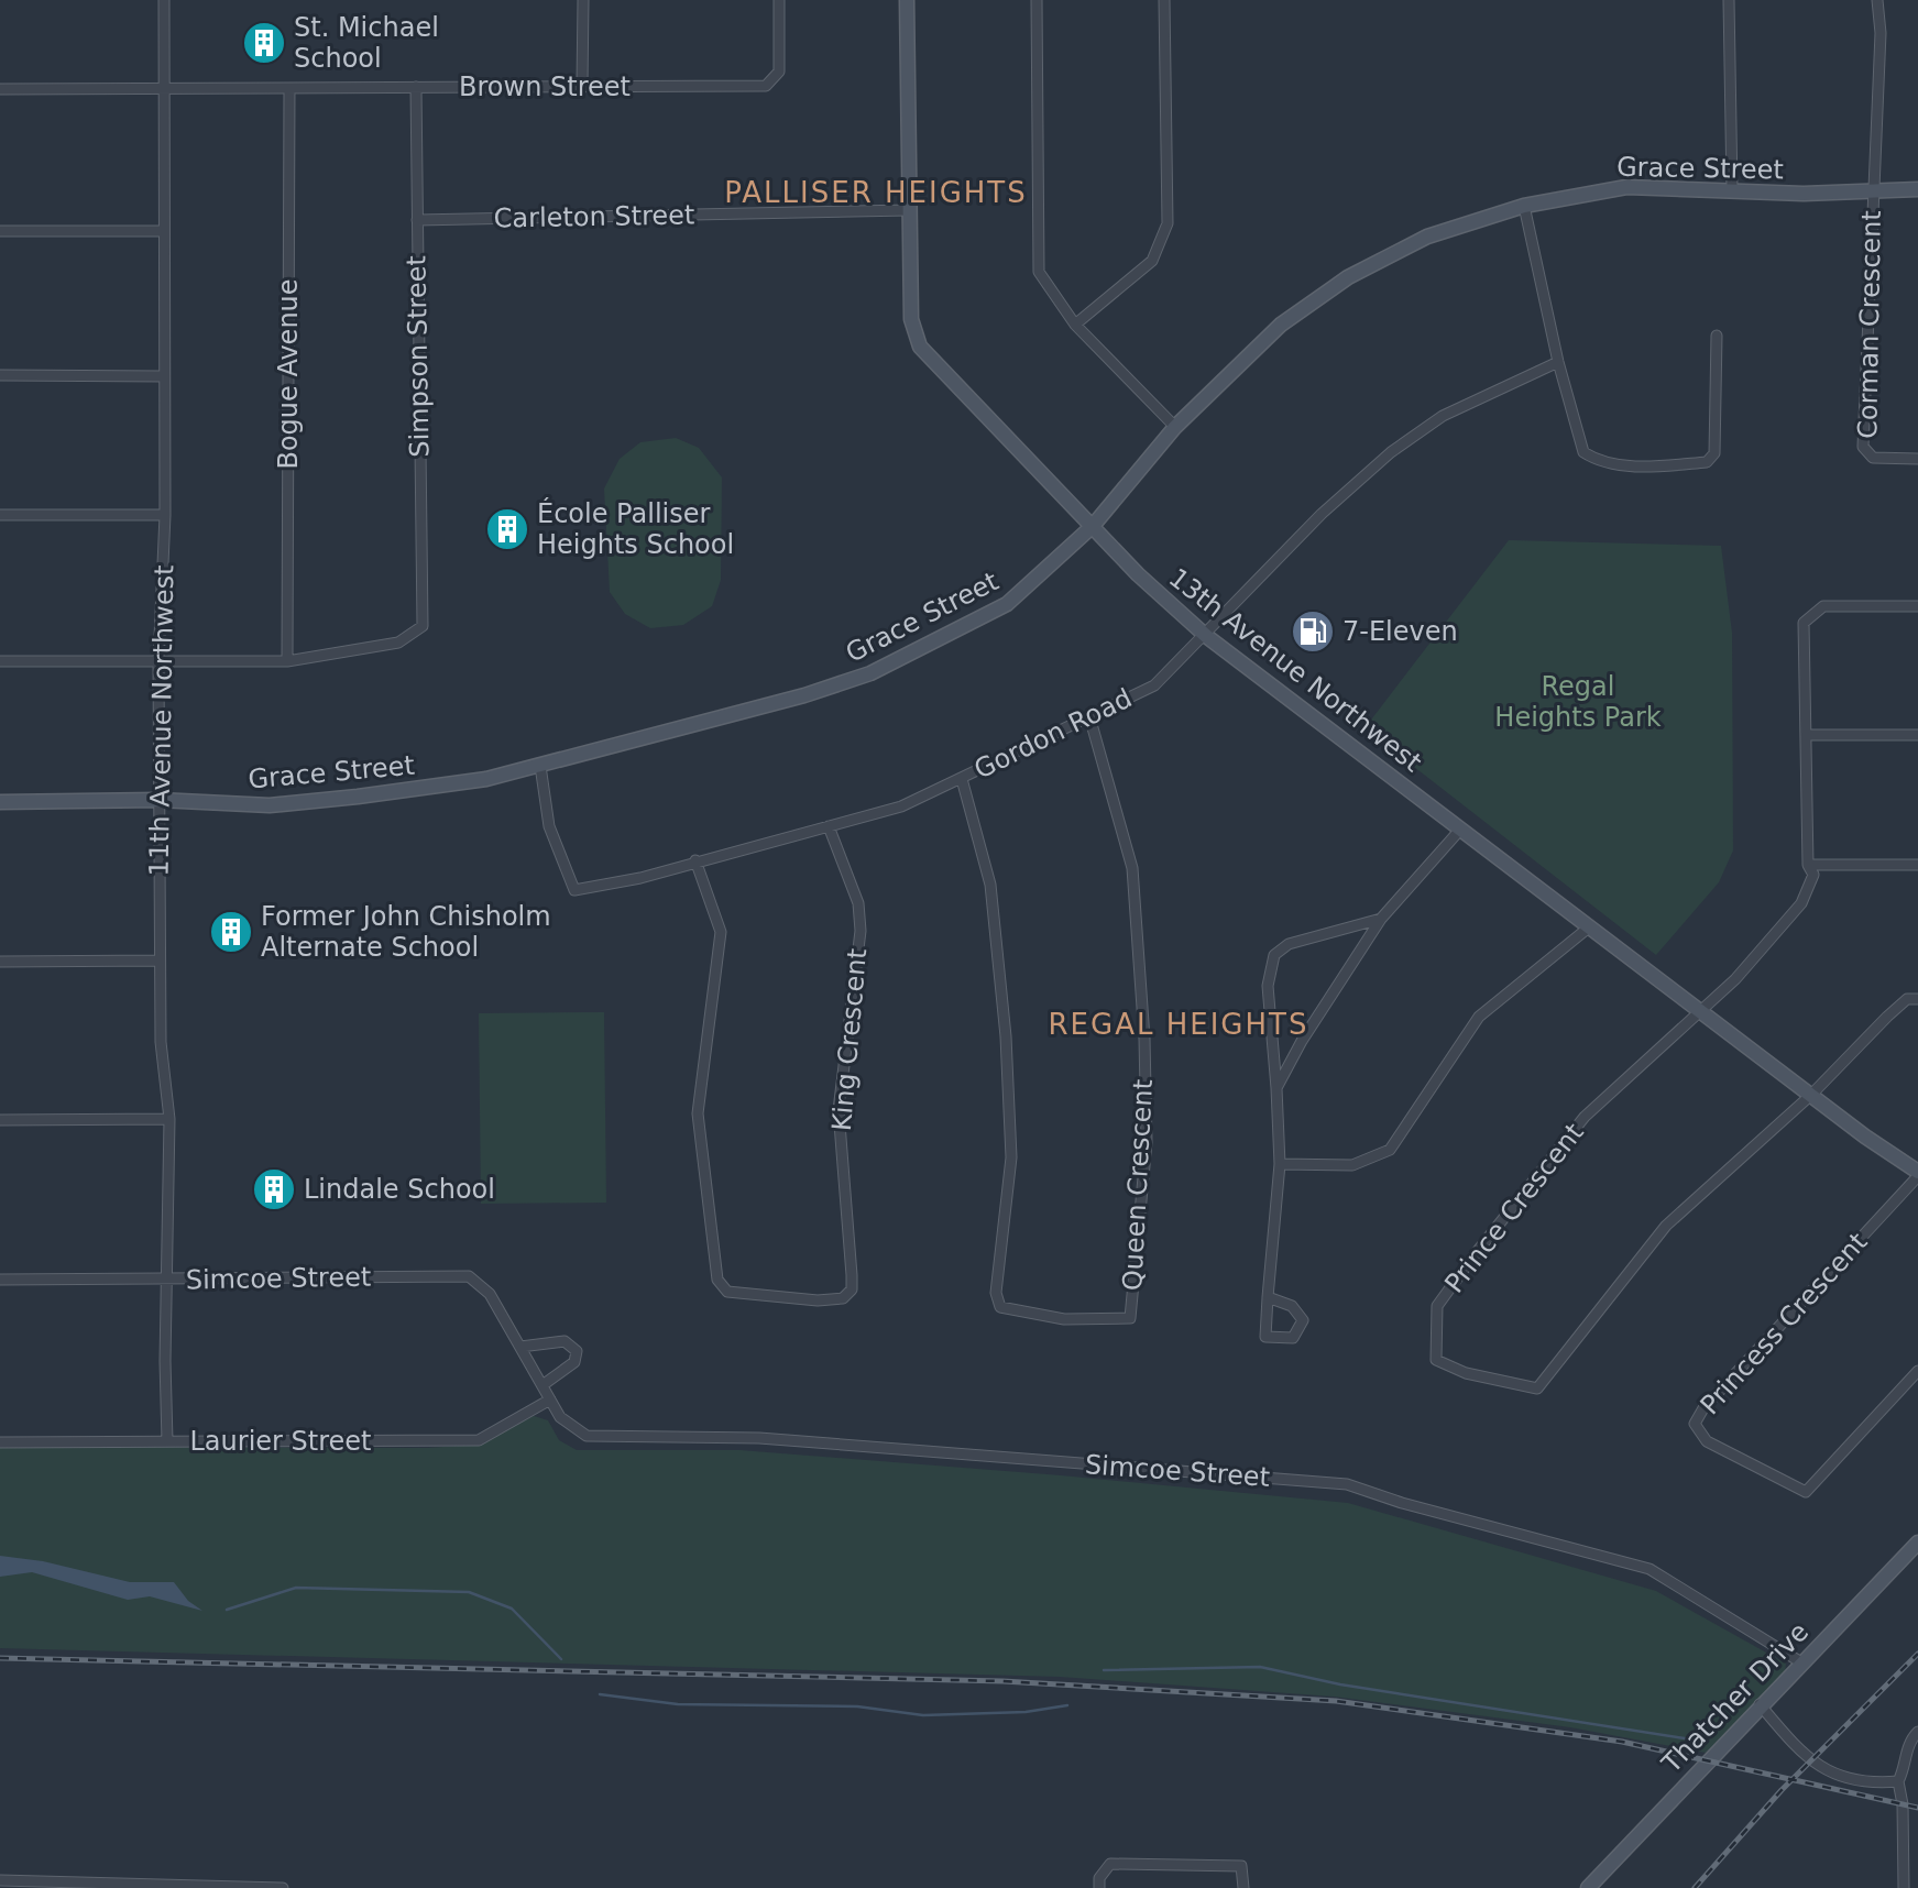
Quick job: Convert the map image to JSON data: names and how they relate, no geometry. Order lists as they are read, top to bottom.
{
  "streets": {
    "street": [
      "Brown Street",
      "Grace Street",
      "Carleton Street",
      "Corman Crescent",
      "Simpson Street",
      "Bogue Avenue",
      "13th Avenue Northwest",
      "11th Avenue Northwest",
      "Gordon Road",
      "King Crescent",
      "Queen Crescent",
      "Prince Crescent",
      "Simcoe Street",
      "Princess Crescent",
      "Laurier Street",
      "Thatcher Drive"
    ]
  },
  "crossings": [
    ["Brown Street", "Simpson Street"],
    ["Brown Street", "Bogue Avenue"],
    ["Brown Street", "11th Avenue Northwest"],
    ["Grace Street", "Corman Crescent"],
    ["Grace Street", "13th Avenue Northwest"],
    ["Grace Street", "11th Avenue Northwest"],
    ["Grace Street", "Gordon Road"],
    ["Carleton Street", "Simpson Street"],
    ["Carleton Street", "13th Avenue Northwest"],
    ["Simpson Street", "Bogue Avenue"],
    ["13th Avenue Northwest", "Gordon Road"],
    ["13th Avenue Northwest", "Prince Crescent"],
    ["13th Avenue Northwest", "Princess Crescent"],
    ["11th Avenue Northwest", "Simcoe Street"],
    ["11th Avenue Northwest", "Laurier Street"],
    ["Gordon Road", "King Crescent"],
    ["Gordon Road", "Queen Crescent"],
    ["Simcoe Street", "Laurier Street"],
    ["Simcoe Street", "Thatcher Drive"]
  ],
  "districts": ["PALLISER HEIGHTS", "REGAL HEIGHTS"],
  "parks": ["Regal Heights Park"],
  "places": {
    "building": [
      "St. Michael School",
      "École Palliser Heights School",
      "Former John Chisholm Alternate School",
      "Lindale School"
    ],
    "fuel station": ["7-Eleven"]
  }
}
